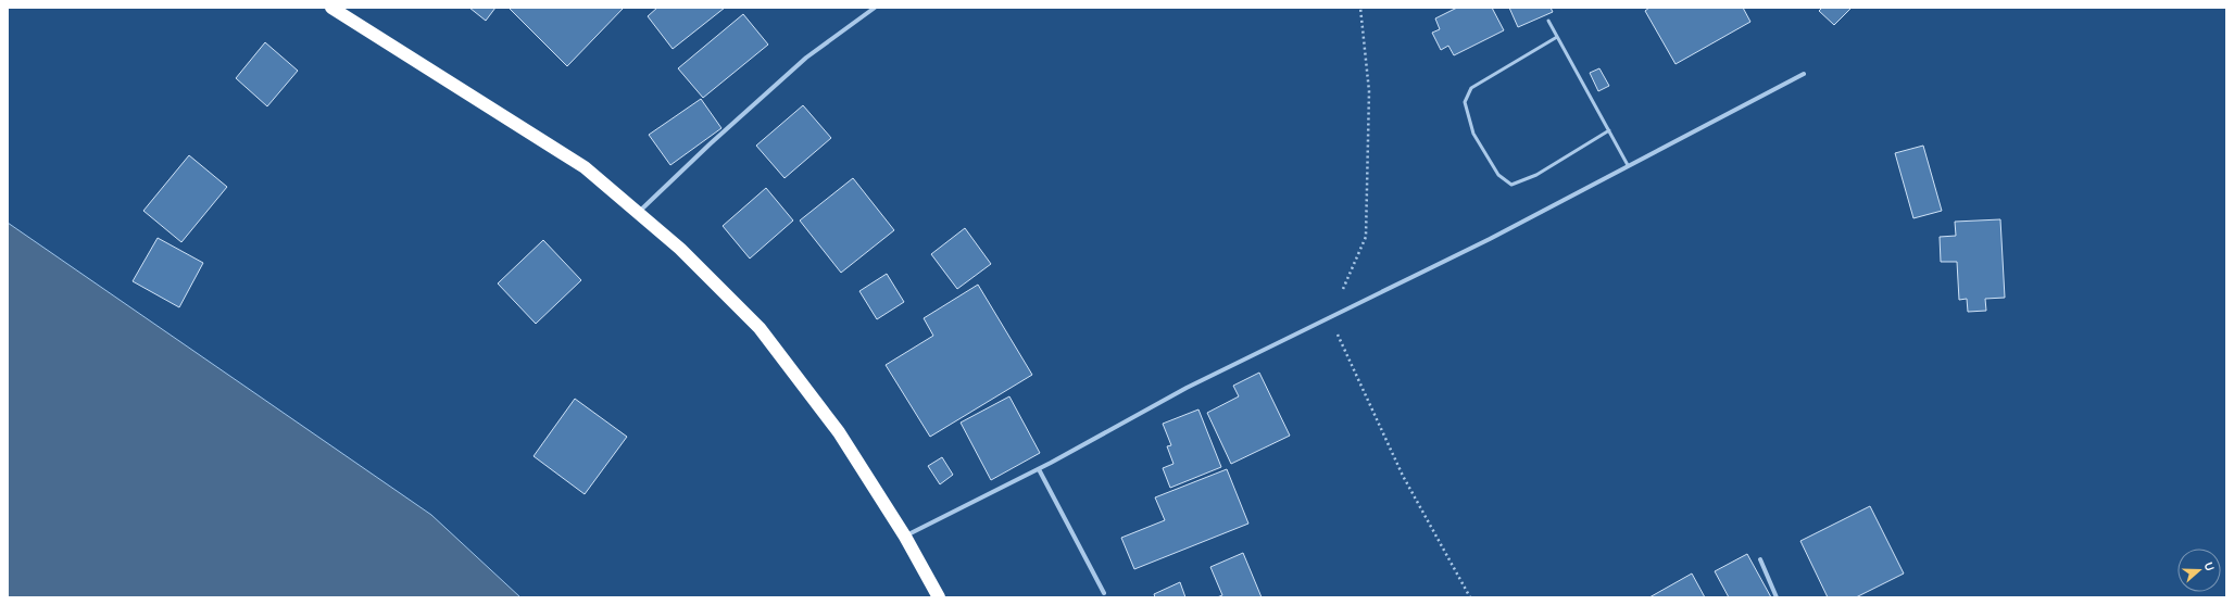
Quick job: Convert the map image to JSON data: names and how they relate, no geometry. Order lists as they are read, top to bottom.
{
  "north": "right"
}
